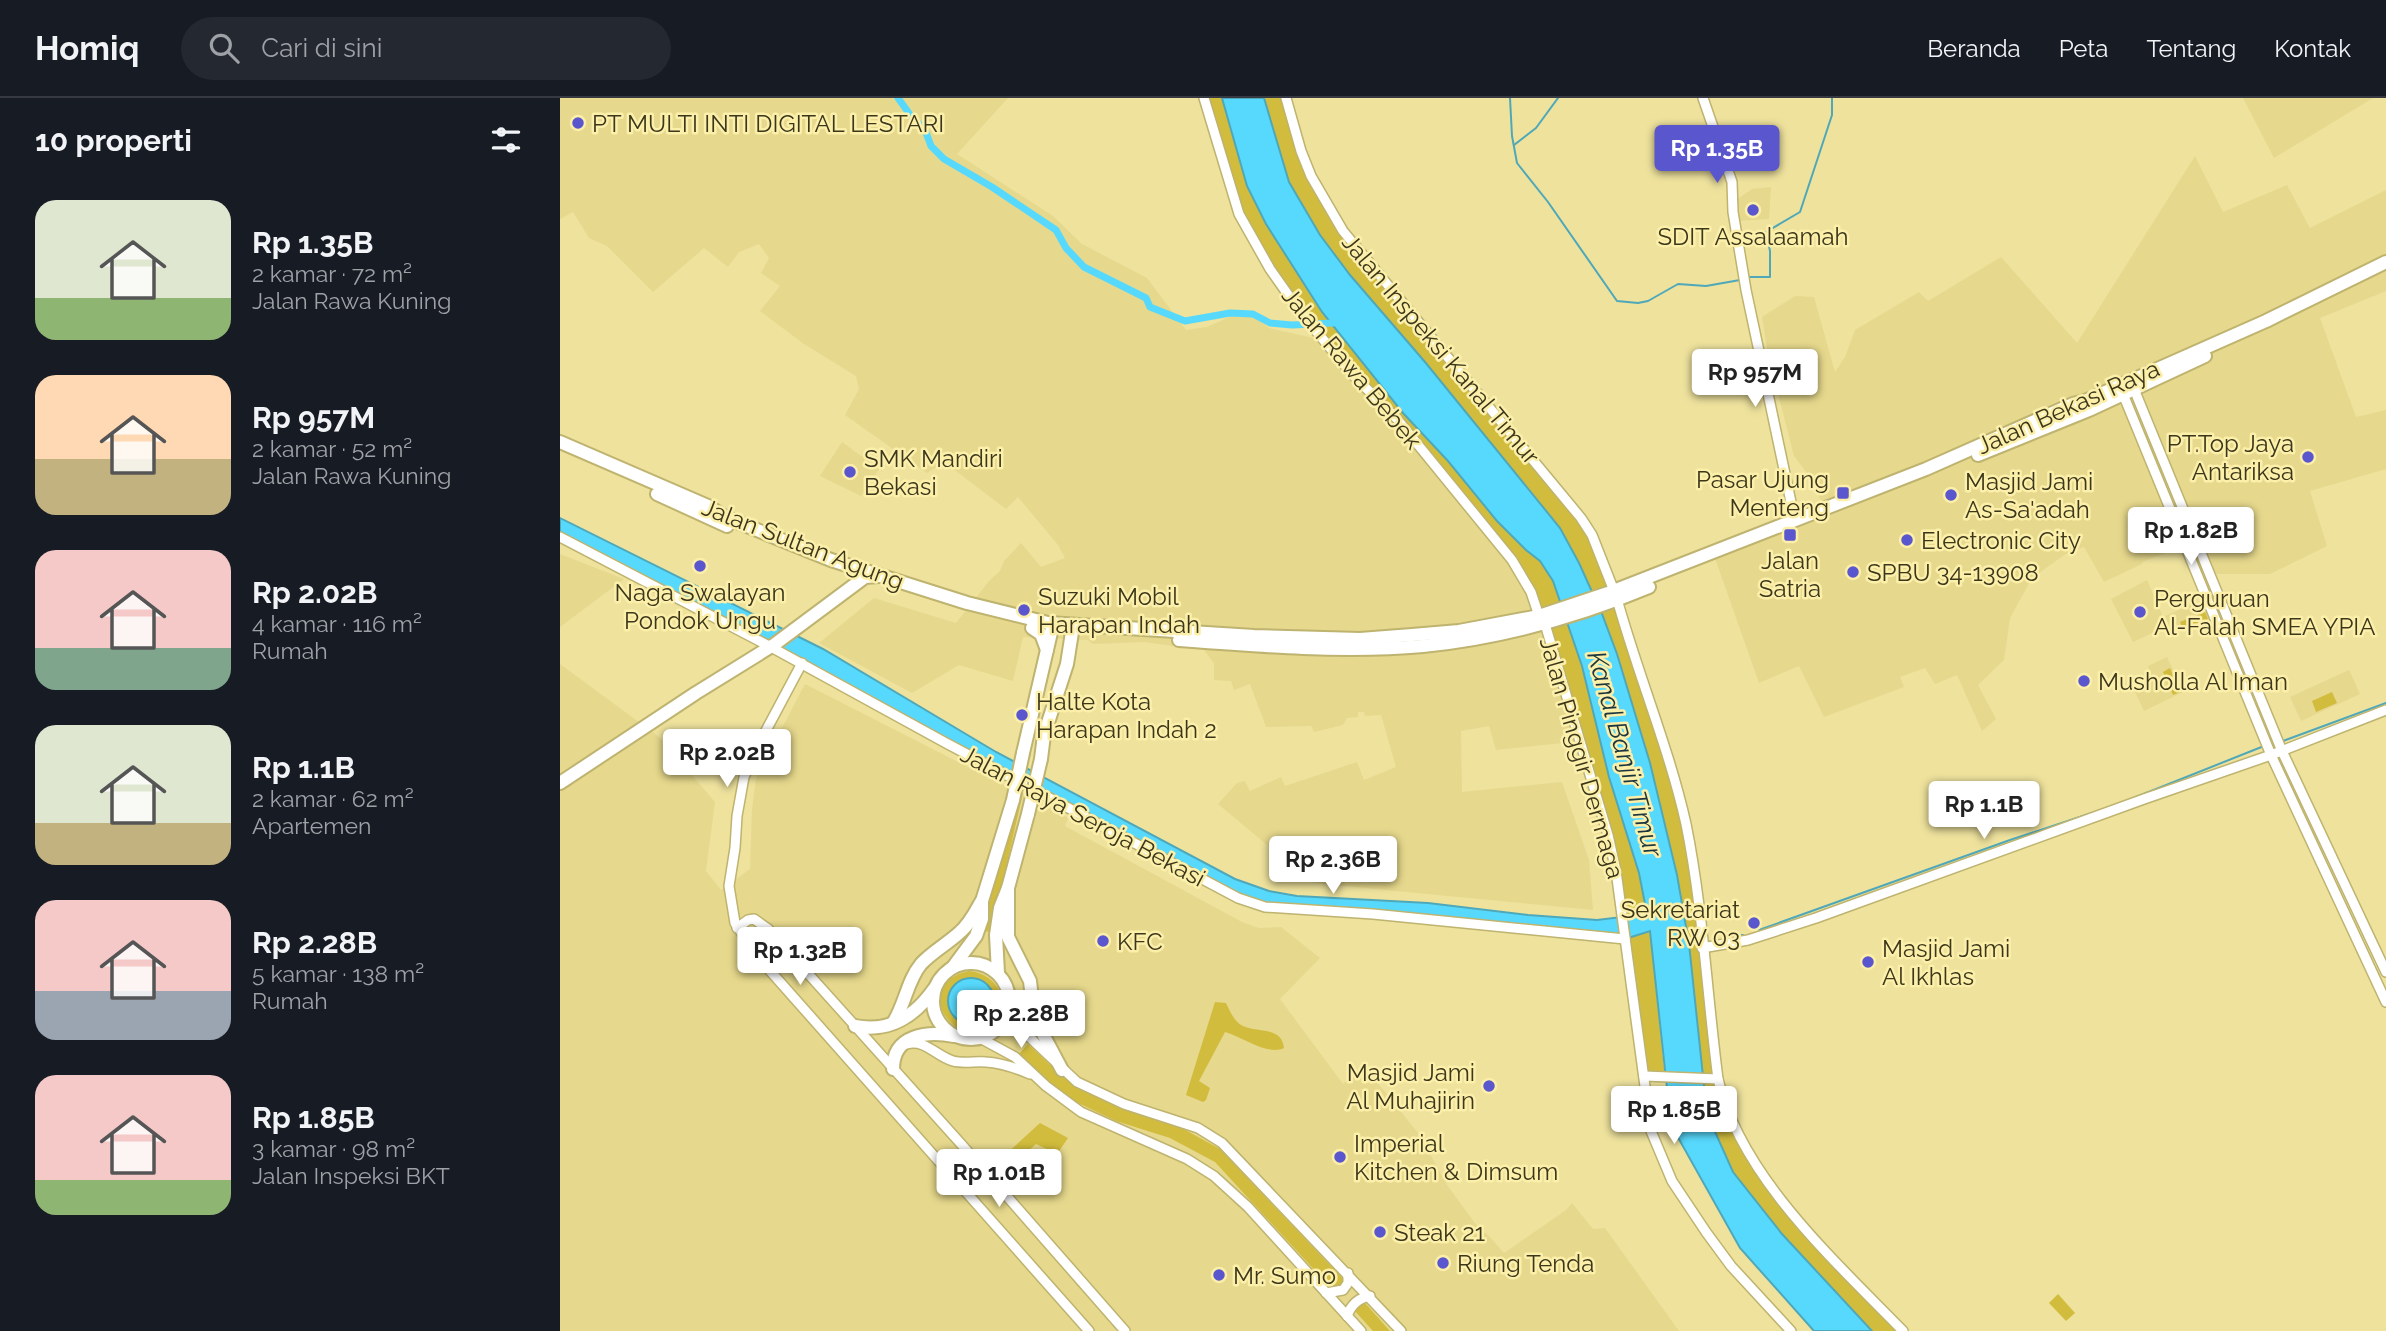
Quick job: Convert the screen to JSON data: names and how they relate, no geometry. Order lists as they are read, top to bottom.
{
  "streets": {
    "main road": ["Jalan Bekasi Raya", "Jalan Sultan Agung"],
    "street": [
      "Jalan Inspeksi Kanal Timur",
      "Jalan Rawa Bebek",
      "Jalan Pinggir Dermaga",
      "Jalan Raya Seroja Bekasi"
    ]
  },
  "crossings": [
    ["Jalan Inspeksi Kanal Timur", "Jalan Bekasi Raya"],
    ["Jalan Rawa Bebek", "Jalan Bekasi Raya"],
    ["Jalan Rawa Bebek", "Jalan Sultan Agung"],
    ["Jalan Rawa Bebek", "Jalan Pinggir Dermaga"],
    ["Jalan Bekasi Raya", "Jalan Sultan Agung"],
    ["Jalan Bekasi Raya", "Jalan Pinggir Dermaga"],
    ["Jalan Sultan Agung", "Jalan Pinggir Dermaga"],
    ["Jalan Pinggir Dermaga", "Jalan Raya Seroja Bekasi"]
  ],
  "water": ["Kanal Banjir Timur"],
  "places": {
    "other": [
      "PT MULTI INTI DIGITAL LESTARI",
      "SDIT Assalaamah",
      "PT.Top Jaya Antariksa",
      "SMK Mandiri Bekasi",
      "Masjid Jami As-Sa'adah",
      "Electronic City",
      "Naga Swalayan Pondok Ungu",
      "SPBU 34-13908",
      "Suzuki Mobil Harapan Indah",
      "Perguruan Al-Falah SMEA YPIA",
      "Musholla Al Iman",
      "Halte Kota Harapan Indah 2",
      "Sekretariat RW 03",
      "KFC",
      "Masjid Jami Al Ikhlas",
      "Masjid Jami Al Muhajirin",
      "Imperial Kitchen & Dimsum",
      "Steak 21",
      "Riung Tenda",
      "Mr. Sumo"
    ],
    "transit": ["Pasar Ujung Menteng", "Jalan Satria"]
  },
  "page": {
    "header": "Homiq",
    "search": "Cari di sini",
    "nav": [
      "Beranda",
      "Peta",
      "Tentang",
      "Kontak"
    ],
    "heading": "10 properti",
    "price": [
      "Rp 1.35B",
      "Rp 957M",
      "Rp 1.82B",
      "Rp 2.02B",
      "Rp 1.1B",
      "Rp 2.36B",
      "Rp 1.32B",
      "Rp 2.28B",
      "Rp 1.85B",
      "Rp 1.01B"
    ],
    "list": [
      {
        "name": "Rp 1.35B",
        "note": "2 kamar · 72 m² · Jalan Rawa Kuning"
      },
      {
        "name": "Rp 957M",
        "note": "2 kamar · 52 m² · Jalan Rawa Kuning"
      },
      {
        "name": "Rp 2.02B",
        "note": "4 kamar · 116 m² · Rumah"
      },
      {
        "name": "Rp 1.1B",
        "note": "2 kamar · 62 m² · Apartemen"
      },
      {
        "name": "Rp 2.28B",
        "note": "5 kamar · 138 m² · Rumah"
      },
      {
        "name": "Rp 1.85B",
        "note": "3 kamar · 98 m² · Jalan Inspeksi BKT"
      }
    ]
  }
}
